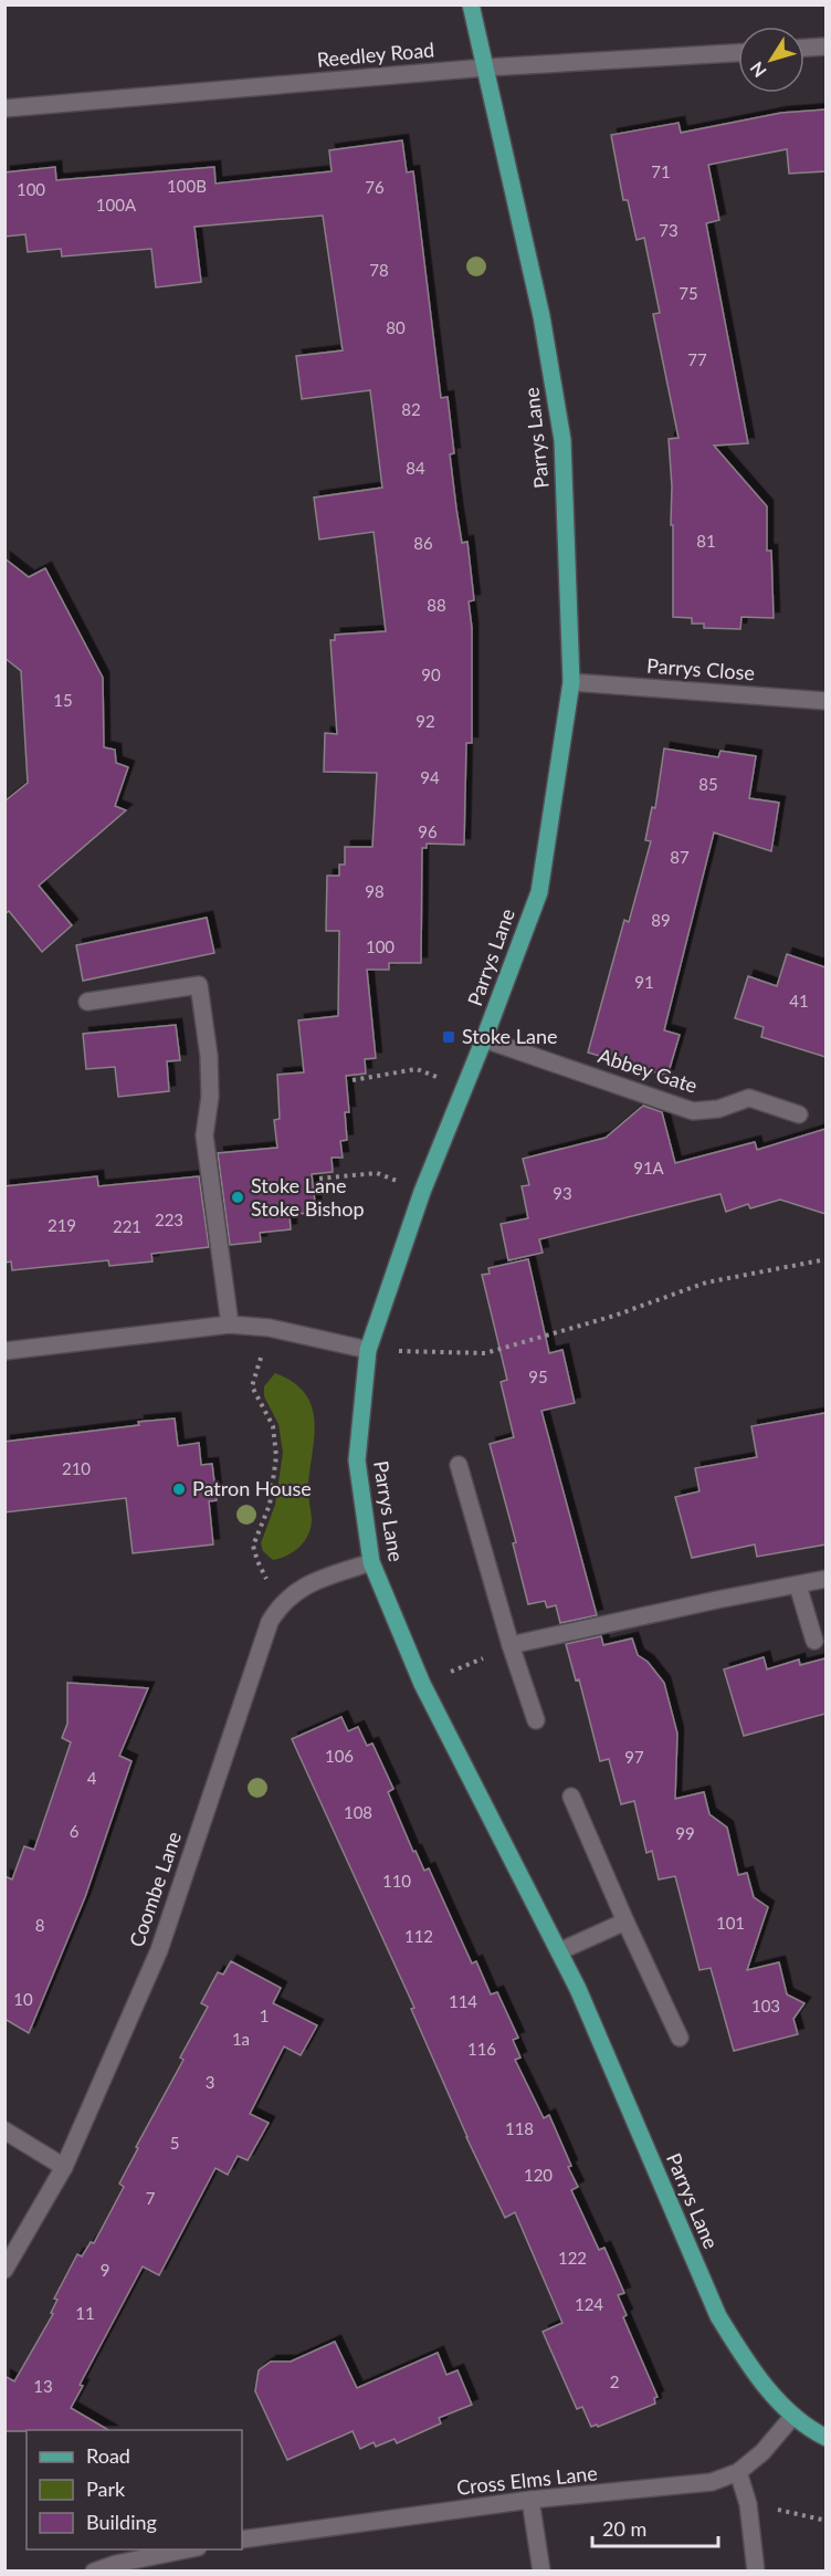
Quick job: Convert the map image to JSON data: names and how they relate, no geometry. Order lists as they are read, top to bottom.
{
  "streets": {
    "main road": ["Parrys Lane"],
    "street": [
      "Reedley Road",
      "Parrys Close",
      "Abbey Gate",
      "Coombe Lane",
      "Cross Elms Lane"
    ]
  },
  "crossings": [
    ["Reedley Road", "Parrys Lane"],
    ["Parrys Lane", "Parrys Close"],
    ["Parrys Lane", "Abbey Gate"],
    ["Parrys Lane", "Coombe Lane"],
    ["Parrys Lane", "Cross Elms Lane"]
  ],
  "places": {
    "transit": ["Stoke Lane"],
    "other": ["Stoke Lane Stoke Bishop", "Patron House"]
  },
  "house_numbers": [
    "71",
    "100B",
    "76",
    "100",
    "100A",
    "73",
    "78",
    "75",
    "80",
    "77",
    "82",
    "84",
    "81",
    "86",
    "88",
    "90",
    "15",
    "92",
    "94",
    "85",
    "96",
    "87",
    "98",
    "89",
    "100",
    "91",
    "41",
    "91A",
    "93",
    "223",
    "219",
    "221",
    "95",
    "210",
    "106",
    "97",
    "4",
    "108",
    "6",
    "99",
    "110",
    "101",
    "8",
    "112",
    "10",
    "114",
    "103",
    "1",
    "1a",
    "116",
    "3",
    "118",
    "5",
    "120",
    "7",
    "122",
    "9",
    "124",
    "11",
    "2",
    "13"
  ],
  "legend": ["Road", "Park", "Building"],
  "scale_bar": "20 m",
  "north": "bottom left"
}
